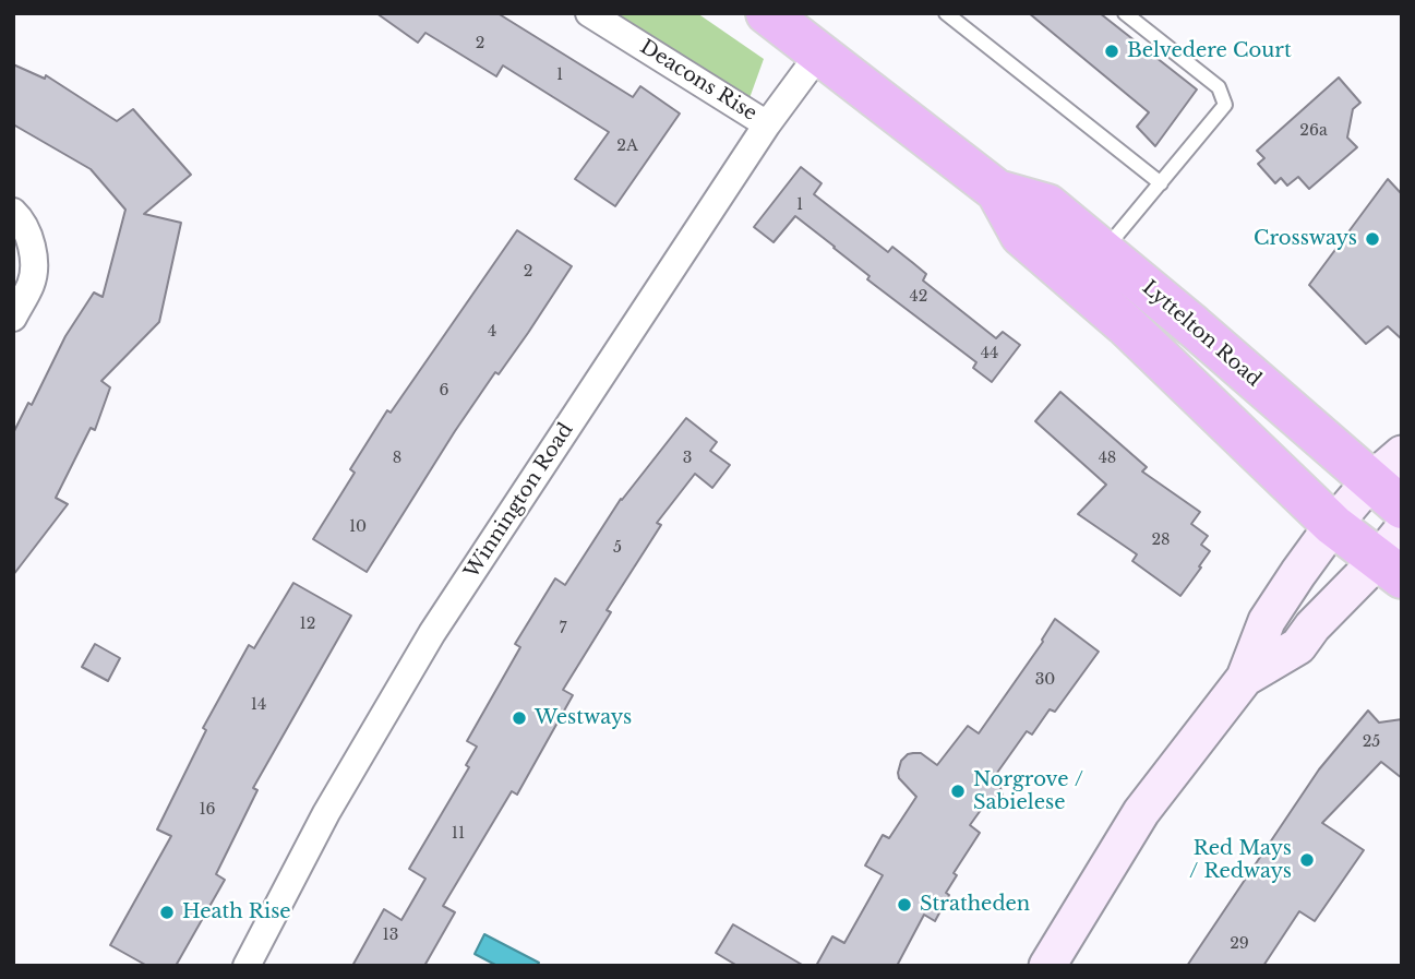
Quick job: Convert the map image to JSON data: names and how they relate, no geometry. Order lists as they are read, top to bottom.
{
  "streets": {
    "highway": ["Lyttelton Road"],
    "street": ["Deacons Rise", "Winnington Road"]
  },
  "crossings": [
    ["Deacons Rise", "Winnington Road"],
    ["Lyttelton Road", "Winnington Road"]
  ],
  "places": [
    "Belvedere Court",
    "Crossways",
    "Westways",
    "Norgrove / Sabielese",
    "Red Mays / Redways",
    "Stratheden",
    "Heath Rise"
  ],
  "house_numbers": [
    "2",
    "1",
    "26a",
    "2A",
    "1",
    "2",
    "42",
    "4",
    "44",
    "6",
    "8",
    "3",
    "48",
    "10",
    "28",
    "5",
    "12",
    "7",
    "30",
    "14",
    "25",
    "16",
    "11",
    "13",
    "29"
  ]
}
